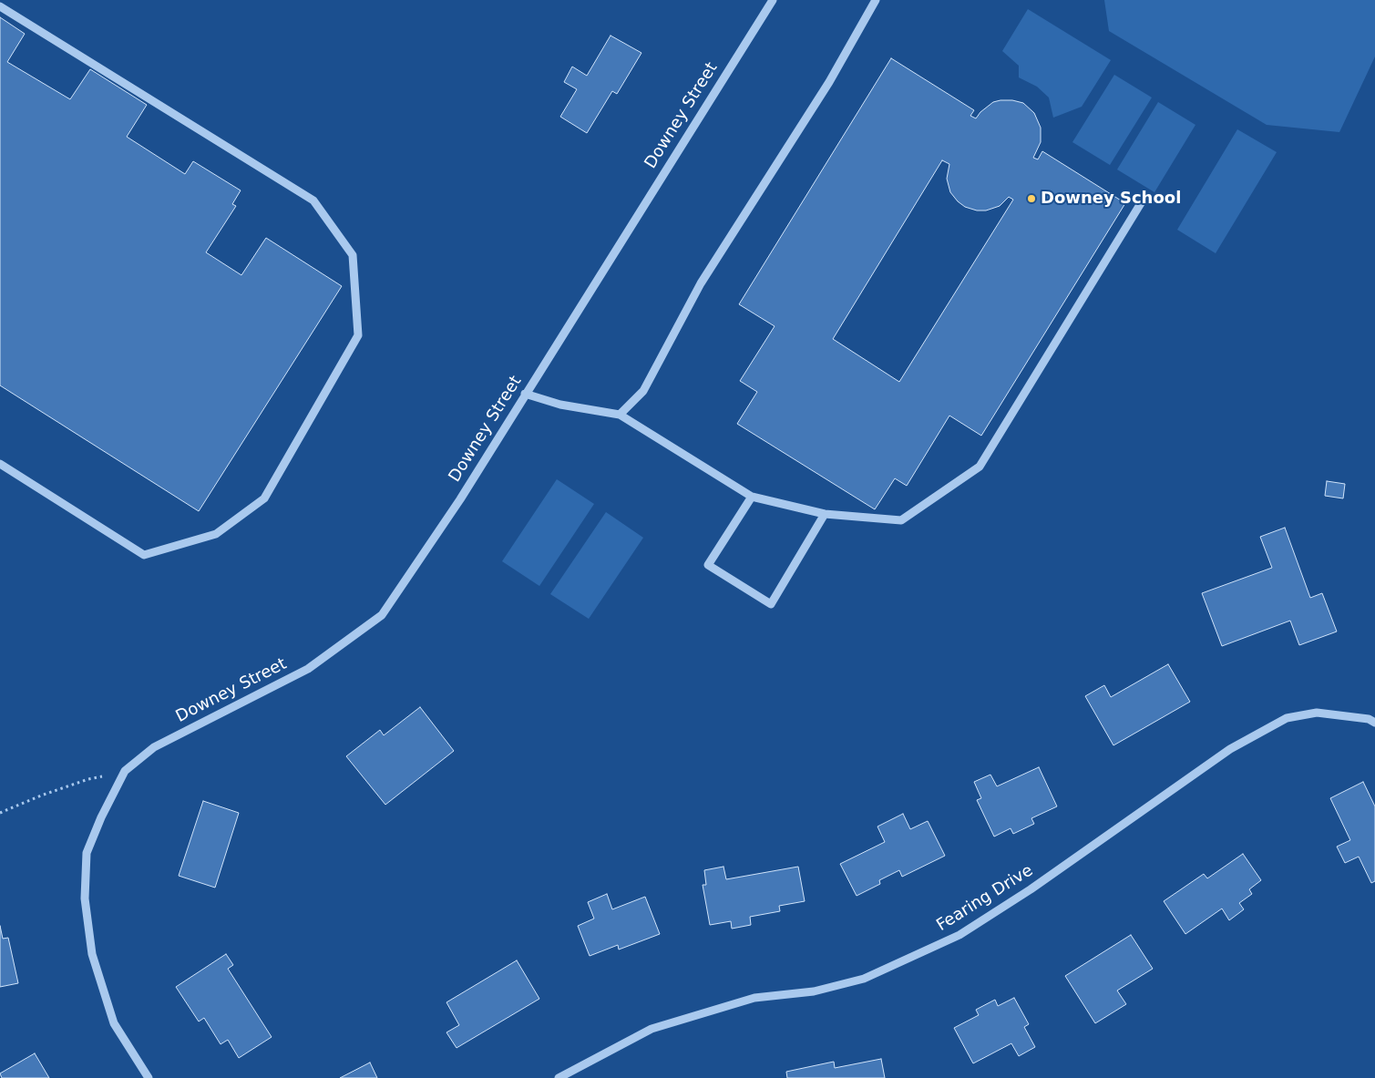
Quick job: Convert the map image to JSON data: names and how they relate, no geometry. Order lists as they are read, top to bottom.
{
  "streets": {
    "street": ["Downey Street", "Fearing Drive"]
  },
  "places": ["Downey School"]
}
